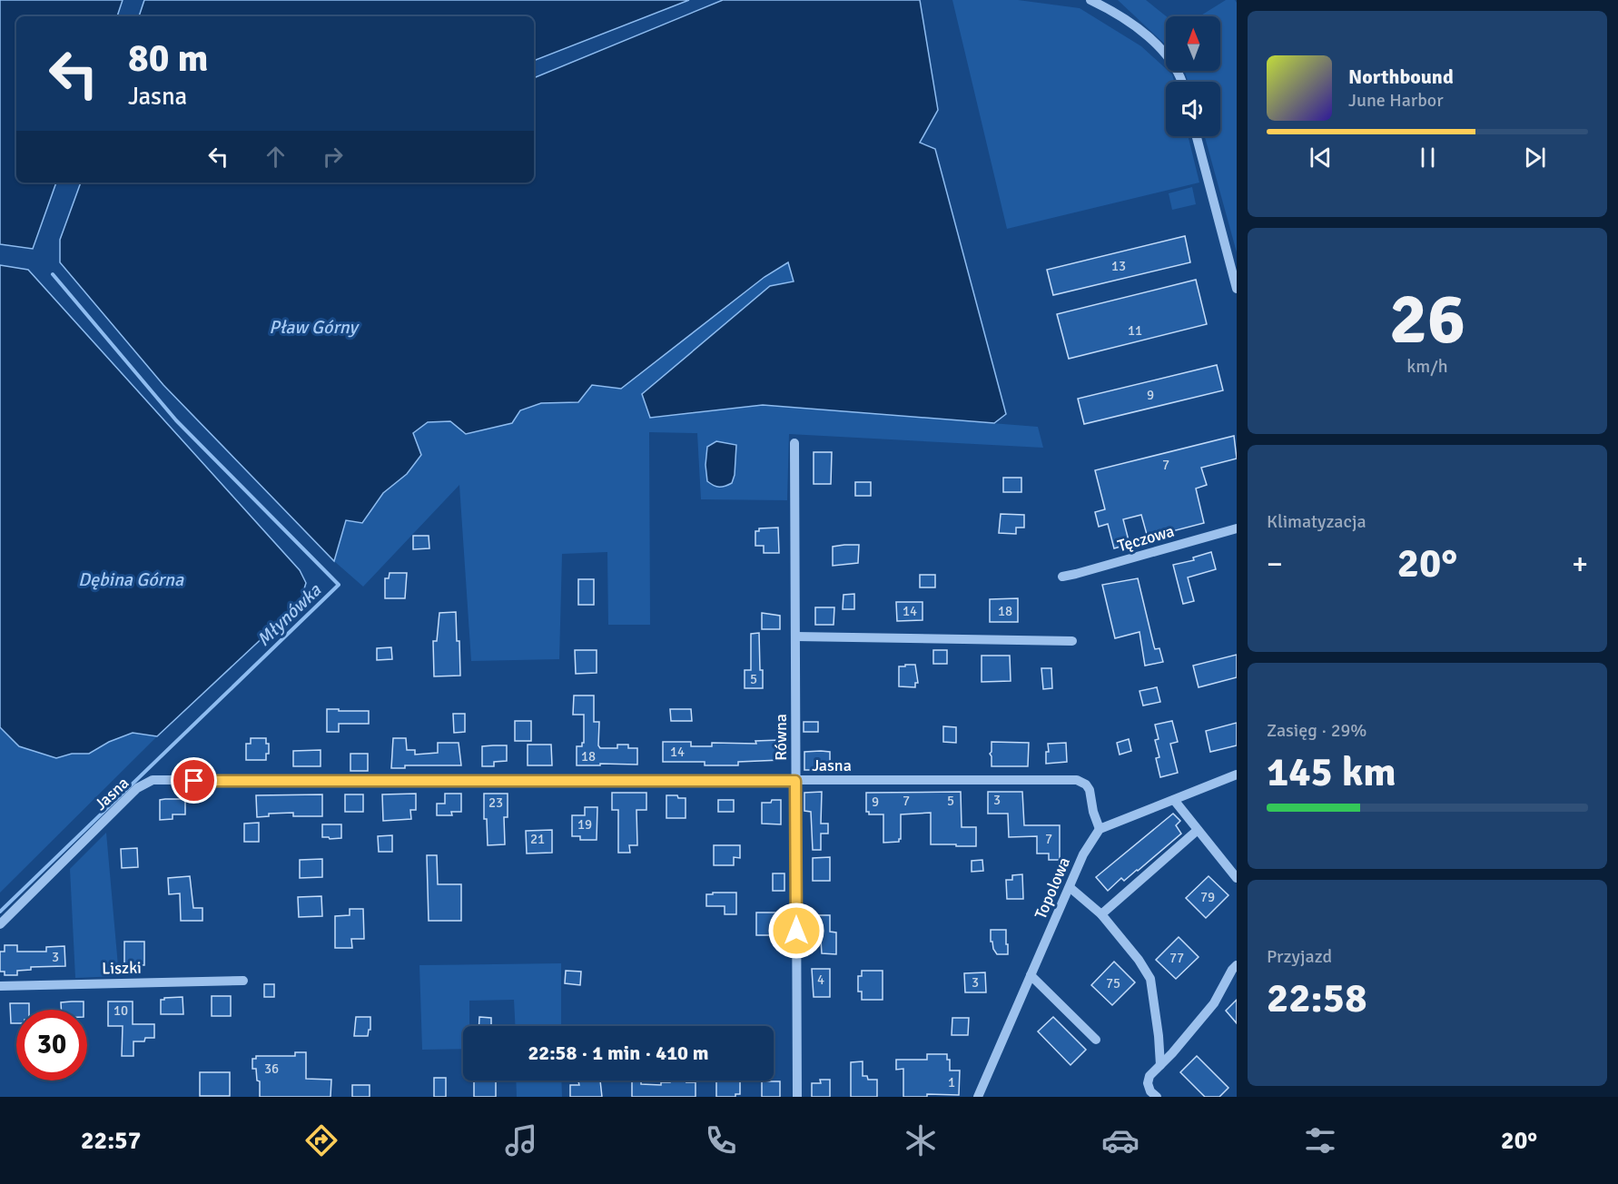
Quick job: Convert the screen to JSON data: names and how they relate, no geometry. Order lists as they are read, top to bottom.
{
  "streets": {
    "street": [
      "Tęczowa",
      "Równa",
      "Jasna",
      "Topolowa",
      "Liszki"
    ]
  },
  "crossings": [
    ["Równa", "Jasna"],
    ["Jasna", "Topolowa"]
  ],
  "water": ["Pław Górny", "Dębina Górna", "Młynówka"],
  "house_numbers": [
    "13",
    "11",
    "9",
    "7",
    "14",
    "18",
    "5",
    "14",
    "18",
    "3",
    "7",
    "5",
    "9",
    "23",
    "19",
    "21",
    "7",
    "79",
    "3",
    "77",
    "4",
    "3",
    "75",
    "10",
    "36",
    "1"
  ],
  "north": "top",
  "page": {
    "turn": ["80 m", "Jasna"],
    "song": ["Northbound", "June Harbor"],
    "tile": [
      ["26", "km/h"],
      "Klimatyzacja",
      ["Zasięg · 29%", "145 km"],
      ["Przyjazd", "22:58"]
    ],
    "heat": ["−", "20°", "+"],
    "limit": "30",
    "trip": "22:58 · 1 min · 410 m",
    "tabs": ["22:57", "20°"]
  }
}
